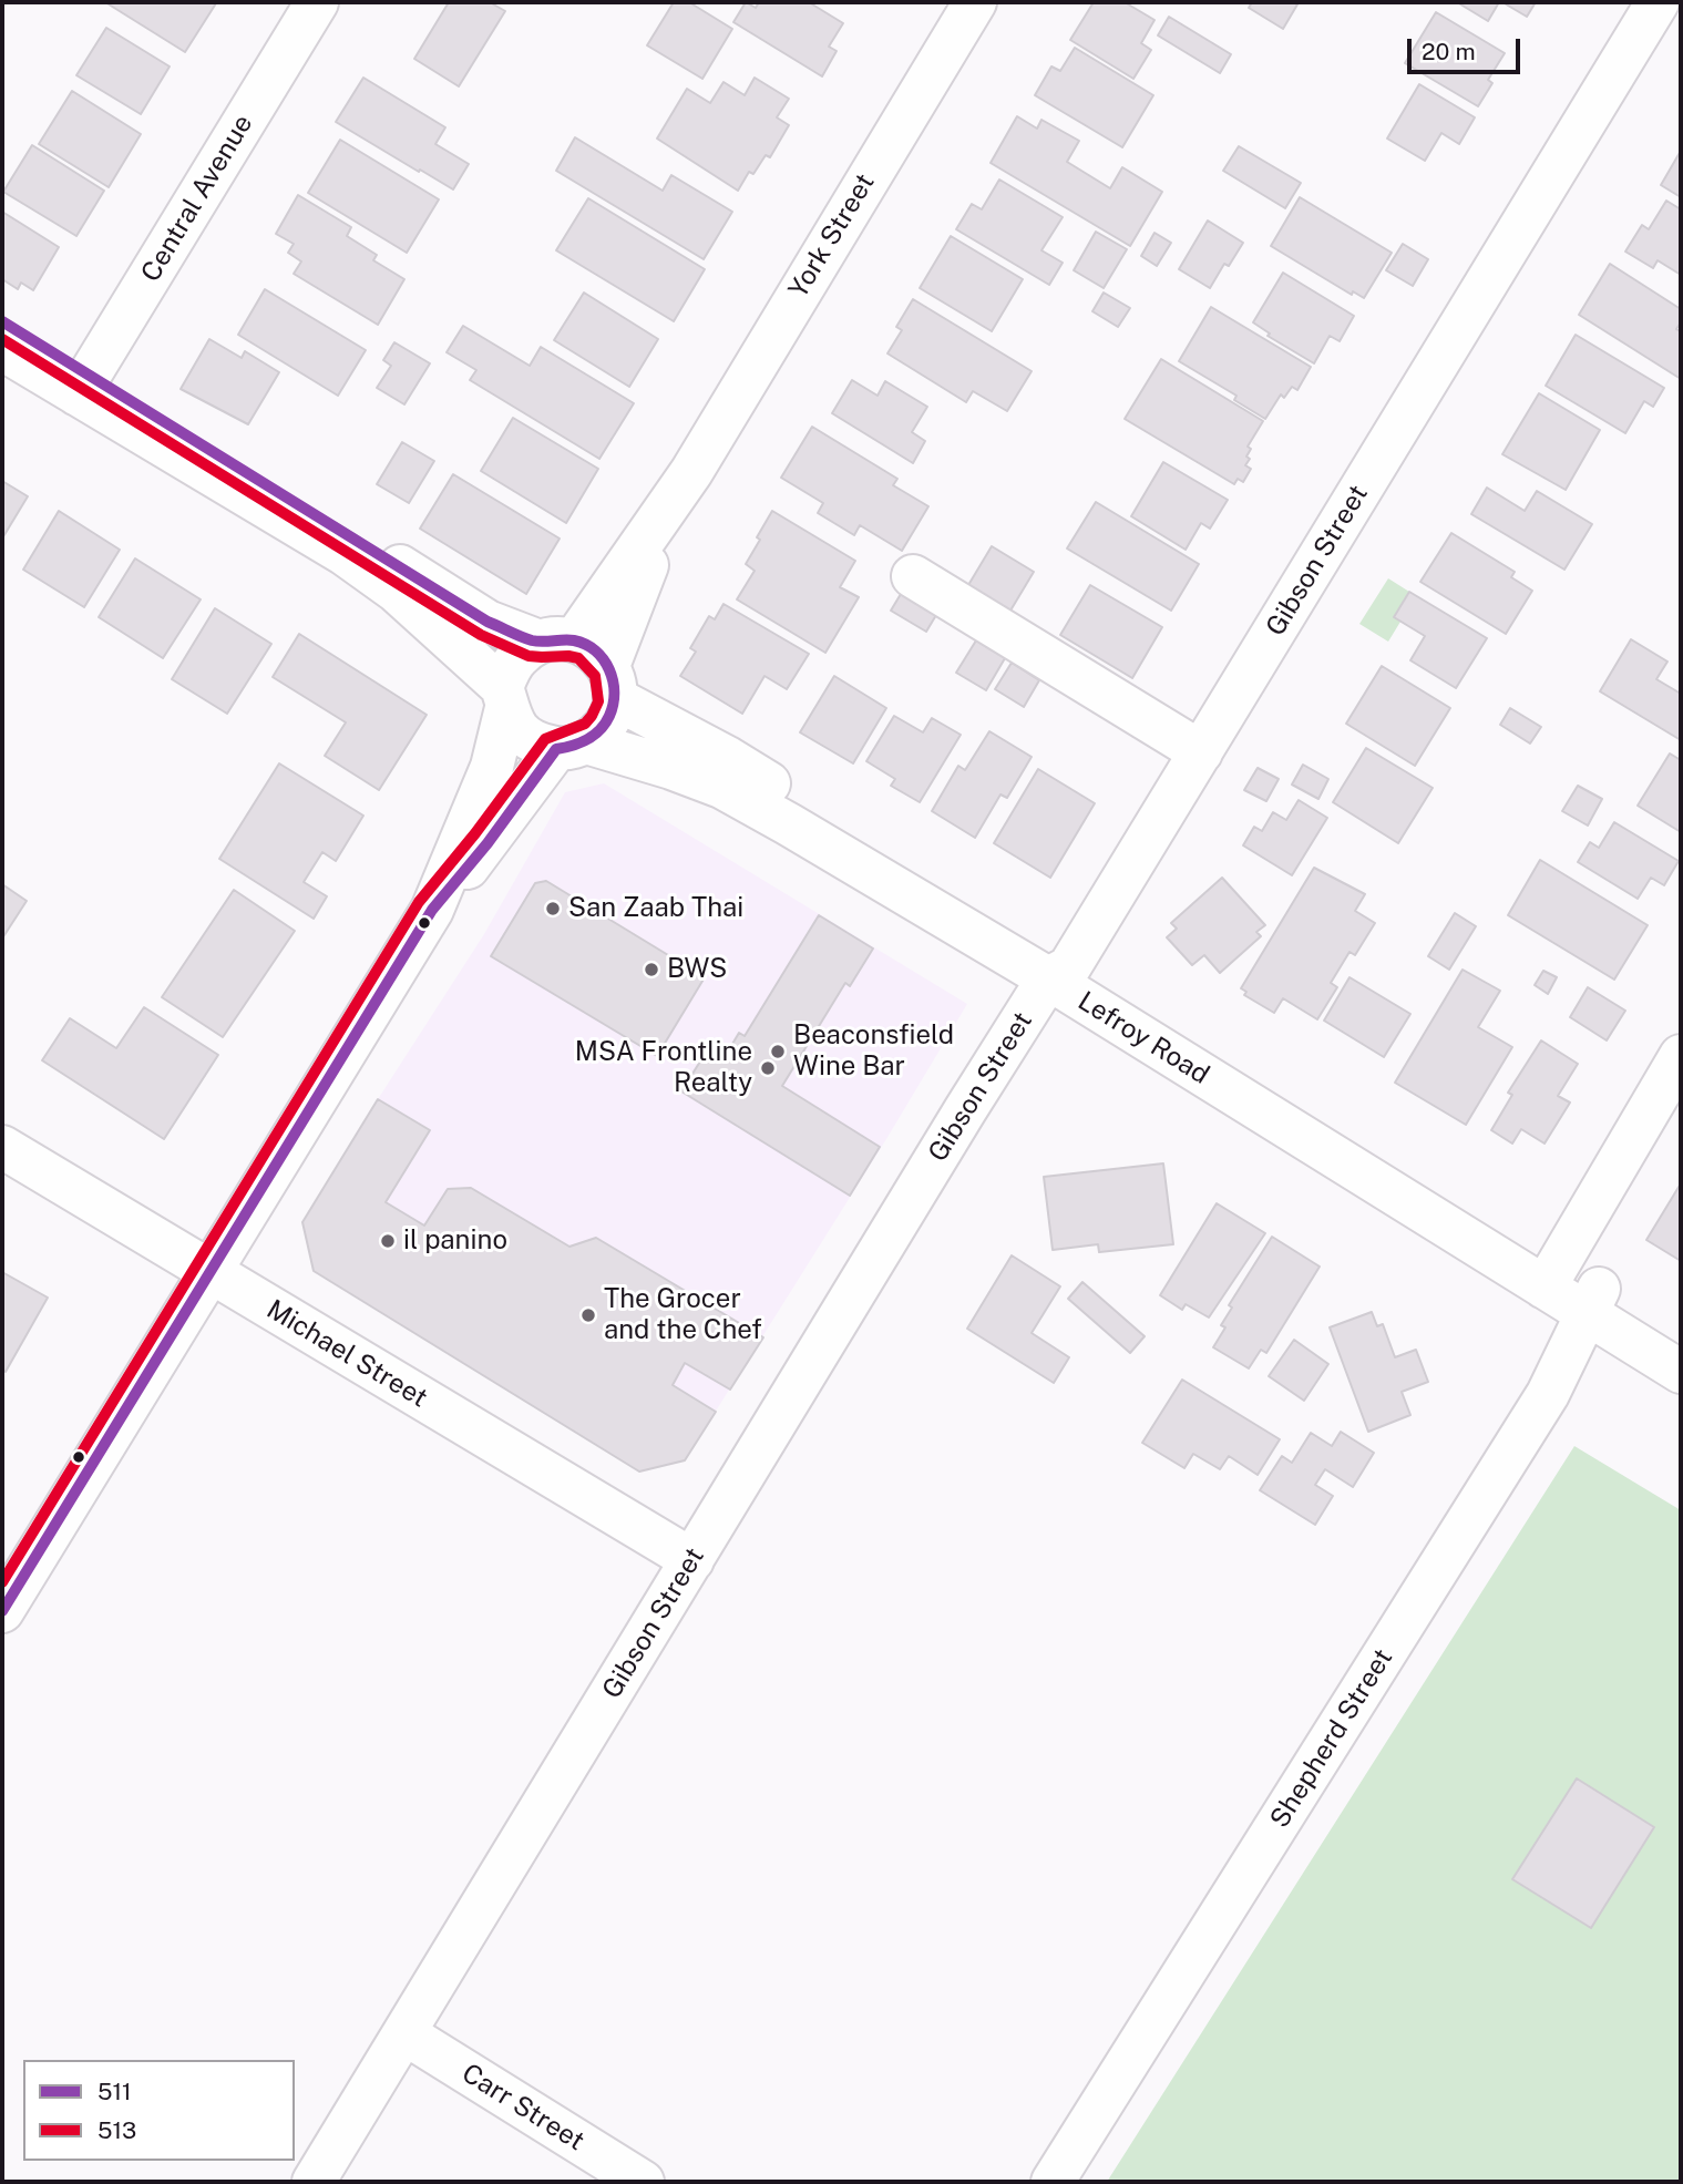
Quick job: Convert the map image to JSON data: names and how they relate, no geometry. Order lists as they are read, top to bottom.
{
  "streets": {
    "street": [
      "Central Avenue",
      "York Street",
      "Gibson Street",
      "Lefroy Road",
      "Michael Street",
      "Shepherd Street",
      "Carr Street"
    ]
  },
  "crossings": [
    ["Central Avenue", "Lefroy Road"],
    ["York Street", "Lefroy Road"],
    ["Gibson Street", "Lefroy Road"],
    ["Gibson Street", "Michael Street"],
    ["Gibson Street", "Carr Street"],
    ["Lefroy Road", "Shepherd Street"]
  ],
  "places": [
    "San Zaab Thai",
    "BWS",
    "Beaconsfield Wine Bar",
    "MSA Frontline Realty",
    "il panino",
    "The Grocer and the Chef"
  ],
  "lines": ["transit line 511", "transit line 513"],
  "legend": ["511", "513"],
  "scale_bar": "20 m"
}
